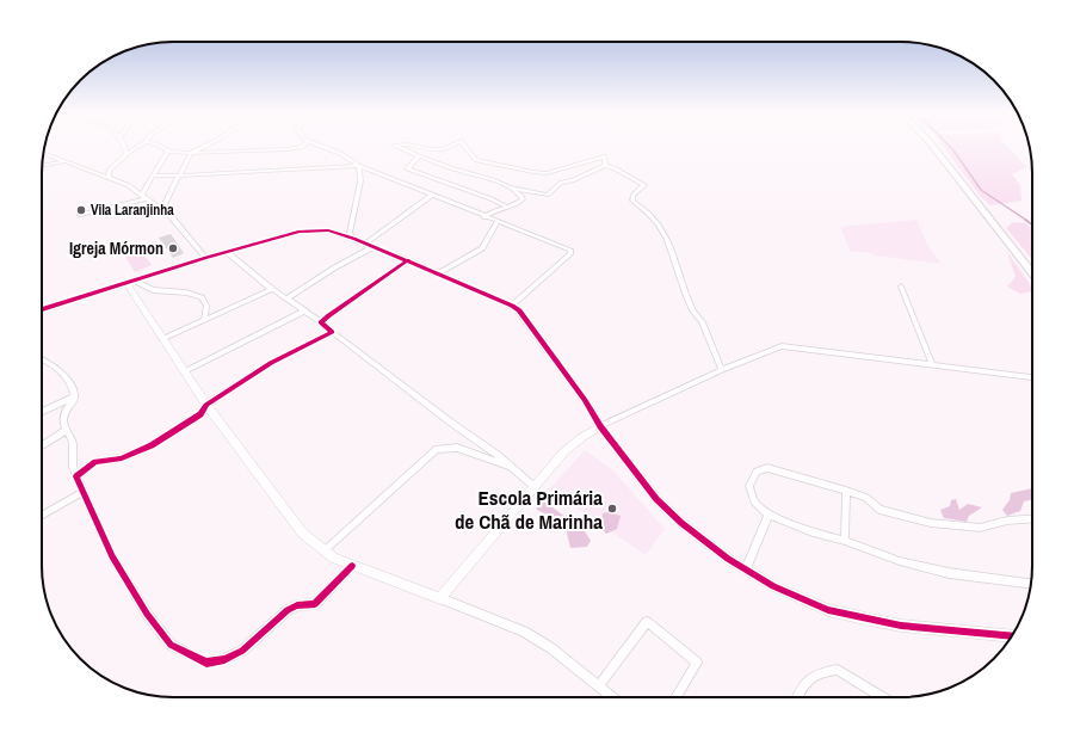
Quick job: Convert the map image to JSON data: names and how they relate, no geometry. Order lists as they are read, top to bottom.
{
  "places": ["Vila Laranjinha", "Igreja Mórmon", "Escola Primária de Chã de Marinha"]
}
